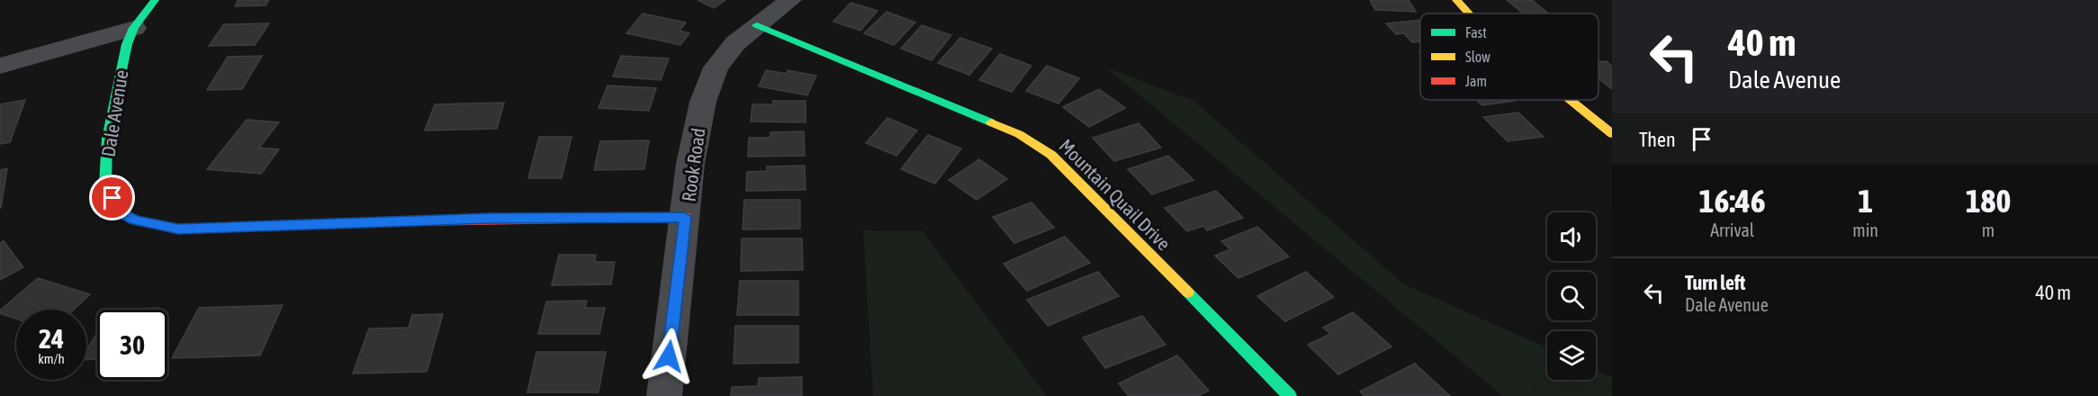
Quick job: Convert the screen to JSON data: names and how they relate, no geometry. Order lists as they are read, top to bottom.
{
  "streets": {
    "street": ["Dale Avenue", "Rook Road", "Mountain Quail Drive"]
  },
  "crossings": [
    ["Dale Avenue", "Rook Road"],
    ["Rook Road", "Mountain Quail Drive"]
  ],
  "legend": ["Fast", "Slow", "Jam"],
  "page": {
    "turn": ["40 m", "Dale Avenue"],
    "then": "Then",
    "eta": [
      "16:46",
      "Arrival",
      "1",
      "min",
      "180",
      "m"
    ],
    "list": [
      {
        "name": "Turn left",
        "note": "Dale Avenue",
        "value": "40 m"
      }
    ],
    "speed": "24 km/h",
    "limit": "30"
  }
}
